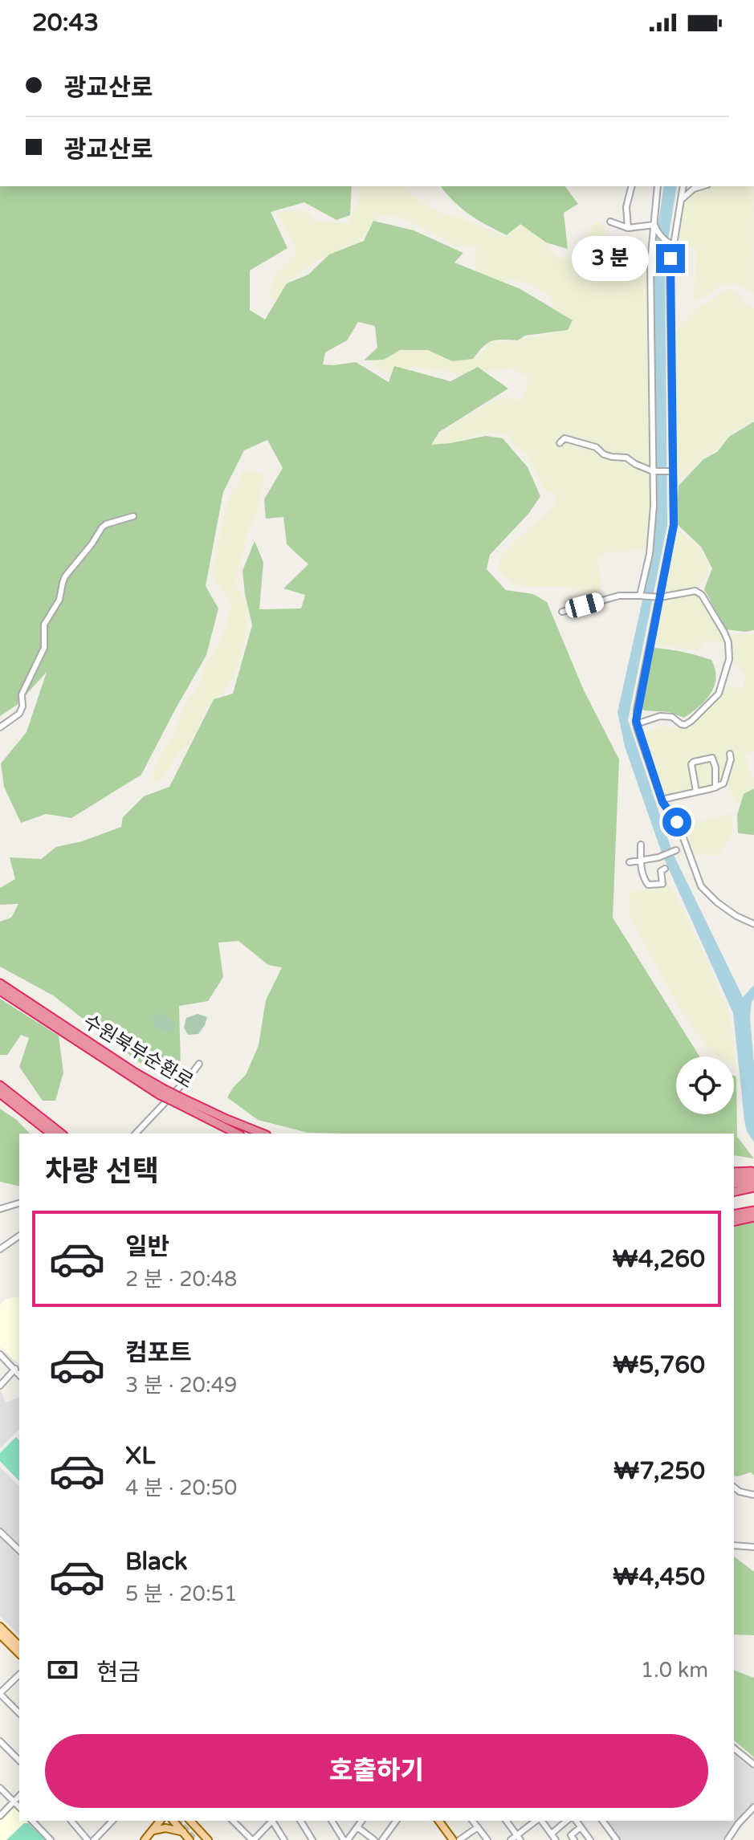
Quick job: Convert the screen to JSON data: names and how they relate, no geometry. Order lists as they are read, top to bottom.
{
  "streets": {
    "highway": ["수원북부순환로"]
  },
  "page": {
    "status": "20:43",
    "banner": ["광교산로", "광교산로"],
    "bubble": "3 분",
    "heading": "차량 선택",
    "list": [
      {
        "name": "일반",
        "note": "2 분 · 20:48",
        "value": "₩4,260"
      },
      {
        "name": "컴포트",
        "note": "3 분 · 20:49",
        "value": "₩5,760"
      },
      {
        "name": "XL",
        "note": "4 분 · 20:50",
        "value": "₩7,250"
      },
      {
        "name": "Black",
        "note": "5 분 · 20:51",
        "value": "₩4,450"
      }
    ],
    "pay": ["현금", "1.0 km"],
    "buttons": "호출하기"
  }
}
